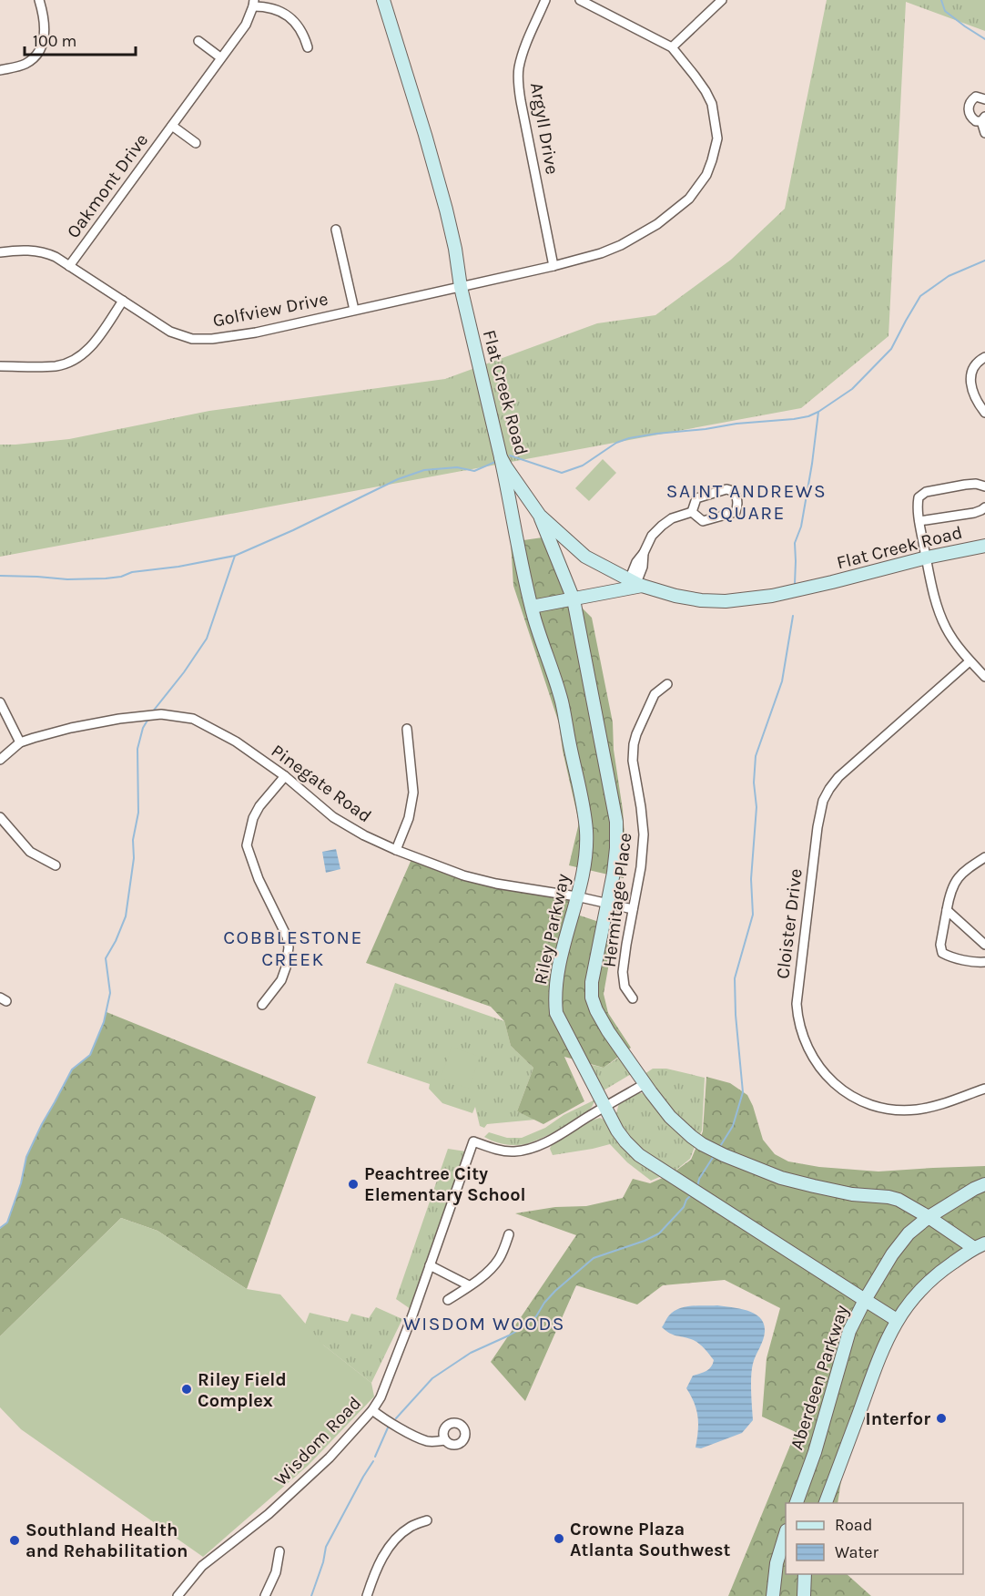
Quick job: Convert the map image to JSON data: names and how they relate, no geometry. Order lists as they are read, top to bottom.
{
  "streets": {
    "street": [
      "Argyll Drive",
      "Oakmont Drive",
      "Golfview Drive",
      "Flat Creek Road",
      "Pinegate Road",
      "Hermitage Place",
      "Cloister Drive",
      "Riley Parkway",
      "Aberdeen Parkway",
      "Wisdom Road"
    ]
  },
  "crossings": [
    ["Argyll Drive", "Golfview Drive"],
    ["Oakmont Drive", "Golfview Drive"],
    ["Golfview Drive", "Flat Creek Road"],
    ["Flat Creek Road", "Riley Parkway"],
    ["Pinegate Road", "Hermitage Place"],
    ["Pinegate Road", "Riley Parkway"],
    ["Riley Parkway", "Aberdeen Parkway"],
    ["Riley Parkway", "Wisdom Road"]
  ],
  "districts": ["SAINT ANDREWS SQUARE", "COBBLESTONE CREEK", "WISDOM WOODS"],
  "places": [
    "Peachtree City Elementary School",
    "Riley Field Complex",
    "Interfor",
    "Crowne Plaza Atlanta Southwest",
    "Southland Health and Rehabilitation"
  ],
  "legend": ["Road", "Water"],
  "scale_bar": "100 m"
}
